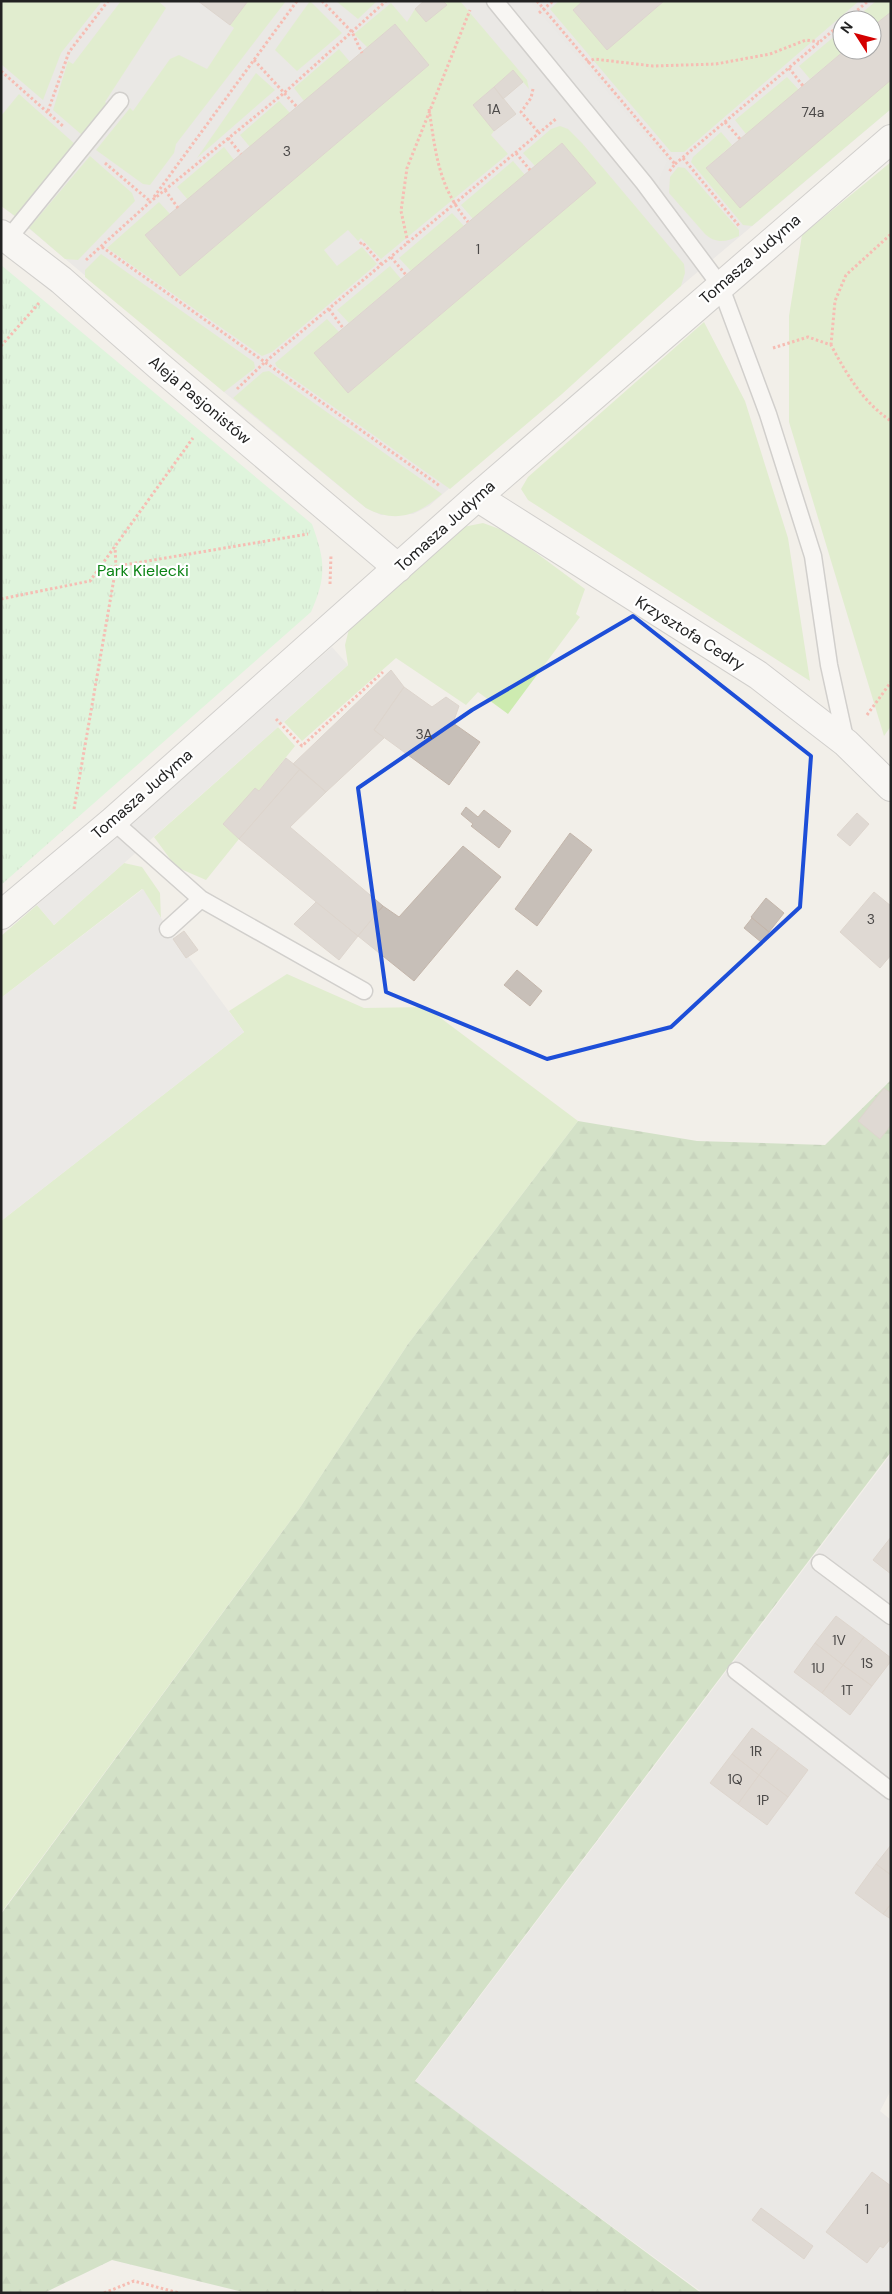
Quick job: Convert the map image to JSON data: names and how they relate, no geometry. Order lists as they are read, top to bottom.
{
  "streets": {
    "street": ["Tomasza Judyma", "Aleja Pasjonistów", "Krzysztofa Cedry"]
  },
  "crossings": [
    ["Tomasza Judyma", "Aleja Pasjonistów"],
    ["Tomasza Judyma", "Krzysztofa Cedry"]
  ],
  "parks": ["Park Kielecki"],
  "house_numbers": [
    "1A",
    "74a",
    "3",
    "1",
    "3A",
    "3",
    "1V",
    "1S",
    "1U",
    "1T",
    "1R",
    "1Q",
    "1P",
    "1"
  ],
  "north": "top left"
}
